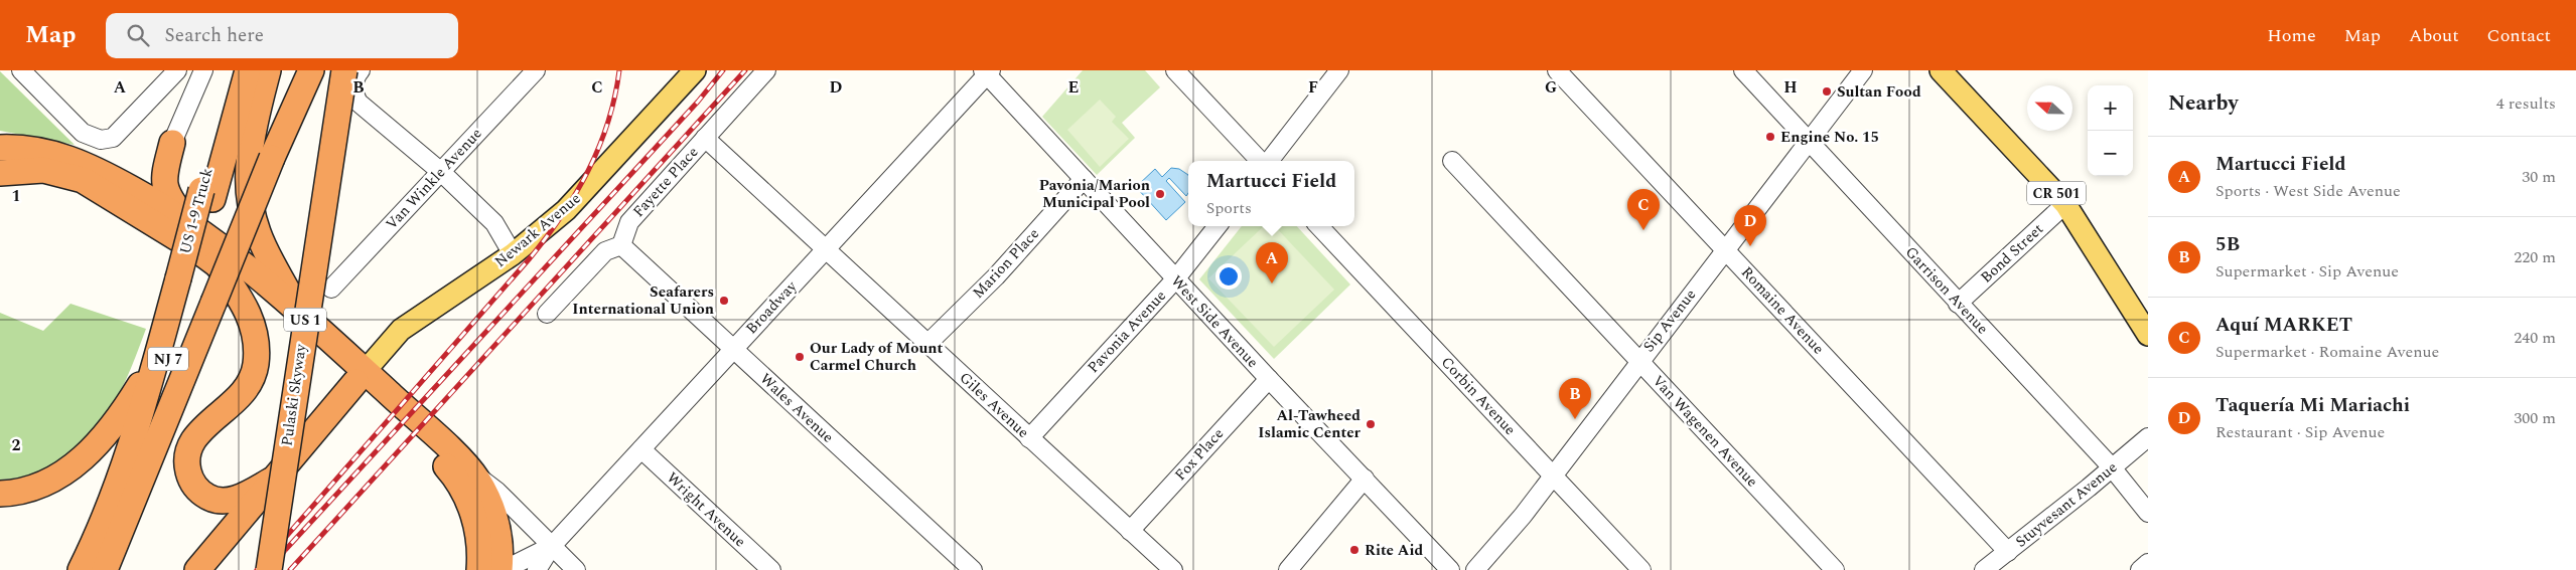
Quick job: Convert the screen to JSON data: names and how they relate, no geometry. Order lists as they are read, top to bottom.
{
  "streets": {
    "highway": [
      "US 1-9 Truck",
      "US 1",
      "NJ 7",
      "Pulaski Skyway"
    ],
    "main road": ["CR 501", "Newark Avenue"],
    "street": [
      "Van Winkle Avenue",
      "Fayette Place",
      "Bond Street",
      "Marion Place",
      "Garrison Avenue",
      "Broadway",
      "Romaine Avenue",
      "Sip Avenue",
      "West Side Avenue",
      "Pavonia Avenue",
      "Corbin Avenue",
      "Giles Avenue",
      "Wales Avenue",
      "Van Wagenen Avenue",
      "Fox Place",
      "Stuyvesant Avenue",
      "Wright Avenue"
    ]
  },
  "crossings": [
    ["Fayette Place", "Giles Avenue"],
    ["Fayette Place", "Wales Avenue"],
    ["CR 501", "Bond Street"],
    ["US 1-9 Truck", "NJ 7"],
    ["Bond Street", "Garrison Avenue"],
    ["Marion Place", "West Side Avenue"],
    ["Marion Place", "Giles Avenue"],
    ["Garrison Avenue", "Sip Avenue"],
    ["Garrison Avenue", "Stuyvesant Avenue"],
    ["Broadway", "West Side Avenue"],
    ["Broadway", "Giles Avenue"],
    ["Broadway", "Wales Avenue"],
    ["Broadway", "Wright Avenue"],
    ["Romaine Avenue", "Sip Avenue"],
    ["Romaine Avenue", "Stuyvesant Avenue"],
    ["Sip Avenue", "Corbin Avenue"],
    ["Sip Avenue", "Van Wagenen Avenue"],
    ["West Side Avenue", "Pavonia Avenue"],
    ["West Side Avenue", "Fox Place"],
    ["Pavonia Avenue", "Giles Avenue"],
    ["Giles Avenue", "Fox Place"]
  ],
  "places": [
    "Sultan Food",
    "Engine No. 15",
    "Pavonia/Marion Municipal Pool",
    "Seafarers International Union",
    "Our Lady of Mount Carmel Church",
    "Al-Tawheed Islamic Center",
    "Rite Aid"
  ],
  "north": "left",
  "page": {
    "header": "Map",
    "search": "Search here",
    "nav": [
      "Home",
      "Map",
      "About",
      "Contact"
    ],
    "heading": ["Nearby", "4 results"],
    "map_buttons": ["+", "−"],
    "list": [
      {
        "mark": "A",
        "name": "Martucci Field",
        "note": "Sports · West Side Avenue",
        "value": "30 m"
      },
      {
        "mark": "B",
        "name": "5B",
        "note": "Supermarket · Sip Avenue",
        "value": "220 m"
      },
      {
        "mark": "C",
        "name": "Aquí MARKET",
        "note": "Supermarket · Romaine Avenue",
        "value": "240 m"
      },
      {
        "mark": "D",
        "name": "Taquería Mi Mariachi",
        "note": "Restaurant · Sip Avenue",
        "value": "300 m"
      }
    ],
    "popup": ["Martucci Field", "Sports"],
    "pins": [
      "C",
      "D",
      "A",
      "B"
    ]
  },
  "grid": {
    "columns": [
      "A",
      "B",
      "C",
      "D",
      "E",
      "F",
      "G",
      "H"
    ],
    "rows": ["1", "2"]
  }
}
